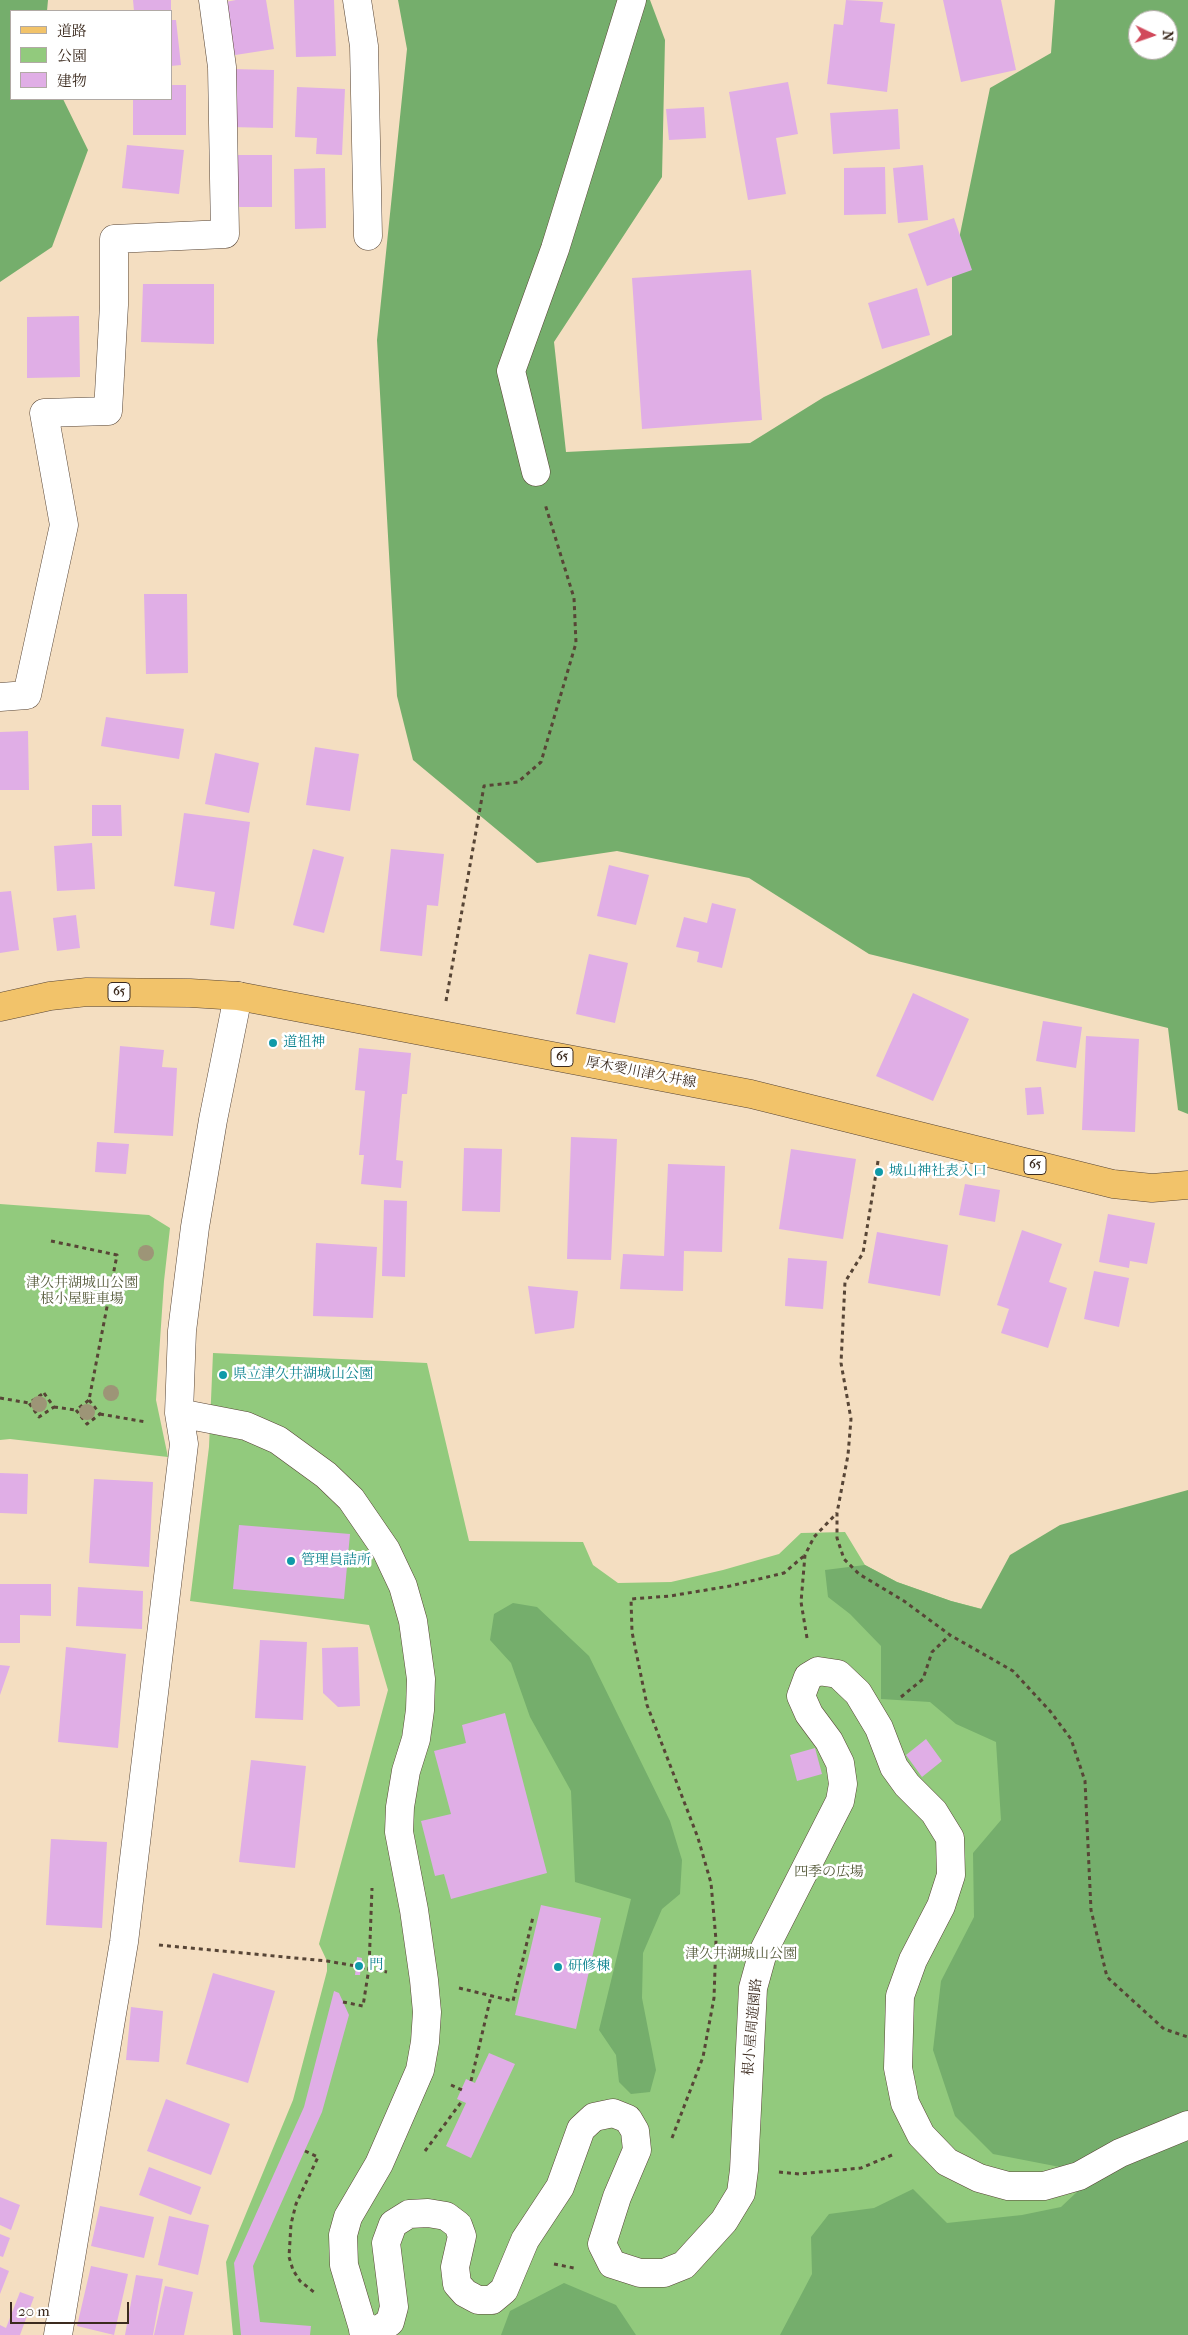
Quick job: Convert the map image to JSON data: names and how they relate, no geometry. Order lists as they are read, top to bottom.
{
  "streets": {
    "main road": ["65", "厚木愛川津久井線"],
    "street": ["根小屋周遊園路"]
  },
  "parks": ["津久井湖城山公園 根小屋駐車場", "四季の広場", "津久井湖城山公園"],
  "places": [
    "道祖神",
    "城山神社表入口",
    "県立津久井湖城山公園",
    "管理員詰所",
    "門",
    "研修棟"
  ],
  "legend": ["道路", "公園", "建物"],
  "scale_bar": "20 m",
  "north": "right"
}
